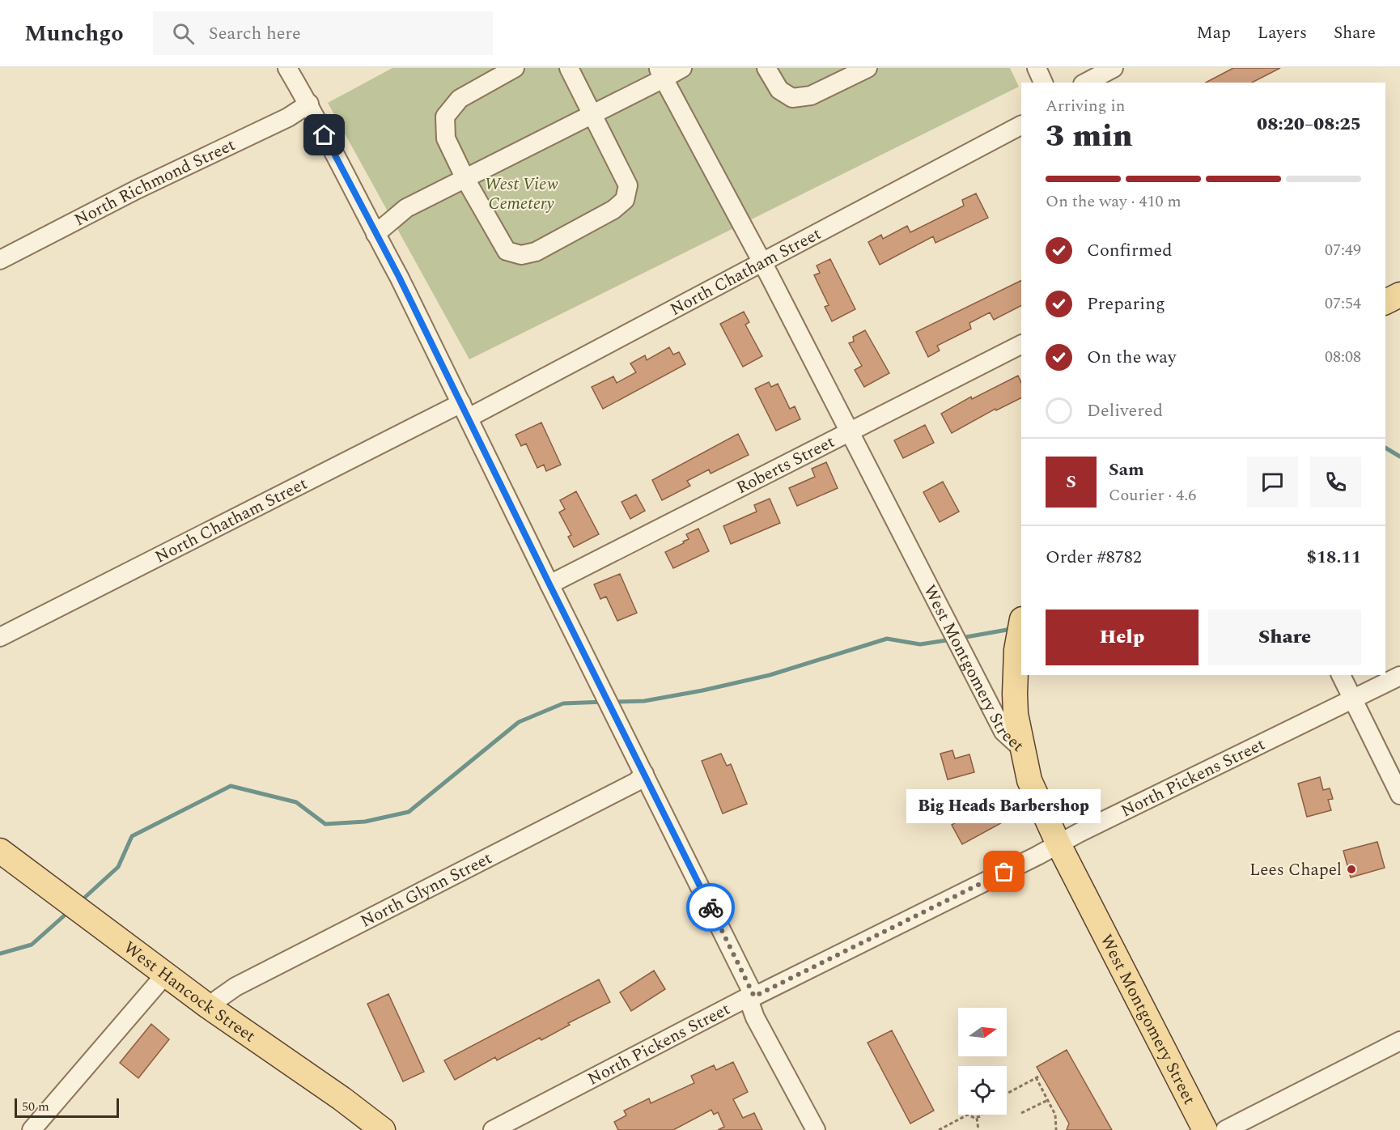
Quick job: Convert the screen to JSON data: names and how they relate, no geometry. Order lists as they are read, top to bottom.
{
  "streets": {
    "main road": ["West Montgomery Street", "West Hancock Street"],
    "street": [
      "North Richmond Street",
      "North Chatham Street",
      "Roberts Street",
      "North Pickens Street",
      "North Glynn Street"
    ]
  },
  "crossings": [
    ["North Chatham Street", "West Montgomery Street"],
    ["Roberts Street", "West Montgomery Street"],
    ["West Montgomery Street", "North Pickens Street"],
    ["North Glynn Street", "West Hancock Street"]
  ],
  "parks": ["West View Cemetery"],
  "places": ["Lees Chapel", "Big Heads Barbershop"],
  "scale_bar": "50 m",
  "north": "right",
  "page": {
    "header": "Munchgo",
    "search": "Search here",
    "nav": ["Map", "Layers", "Share"],
    "heading": ["3 min", "Arriving in", "08:20–08:25"],
    "panel": [
      "Sam",
      "Courier · 4.6",
      "Order #8782",
      "$18.11"
    ],
    "bar": "On the way · 410 m",
    "list": [
      ["Confirmed", "07:49"],
      ["Preparing", "07:54"],
      ["On the way", "08:08"],
      "Delivered"
    ],
    "round": "S",
    "buttons": ["Help", "Share"],
    "bubble": "Big Heads Barbershop",
    "scale": "50 m"
  }
}
